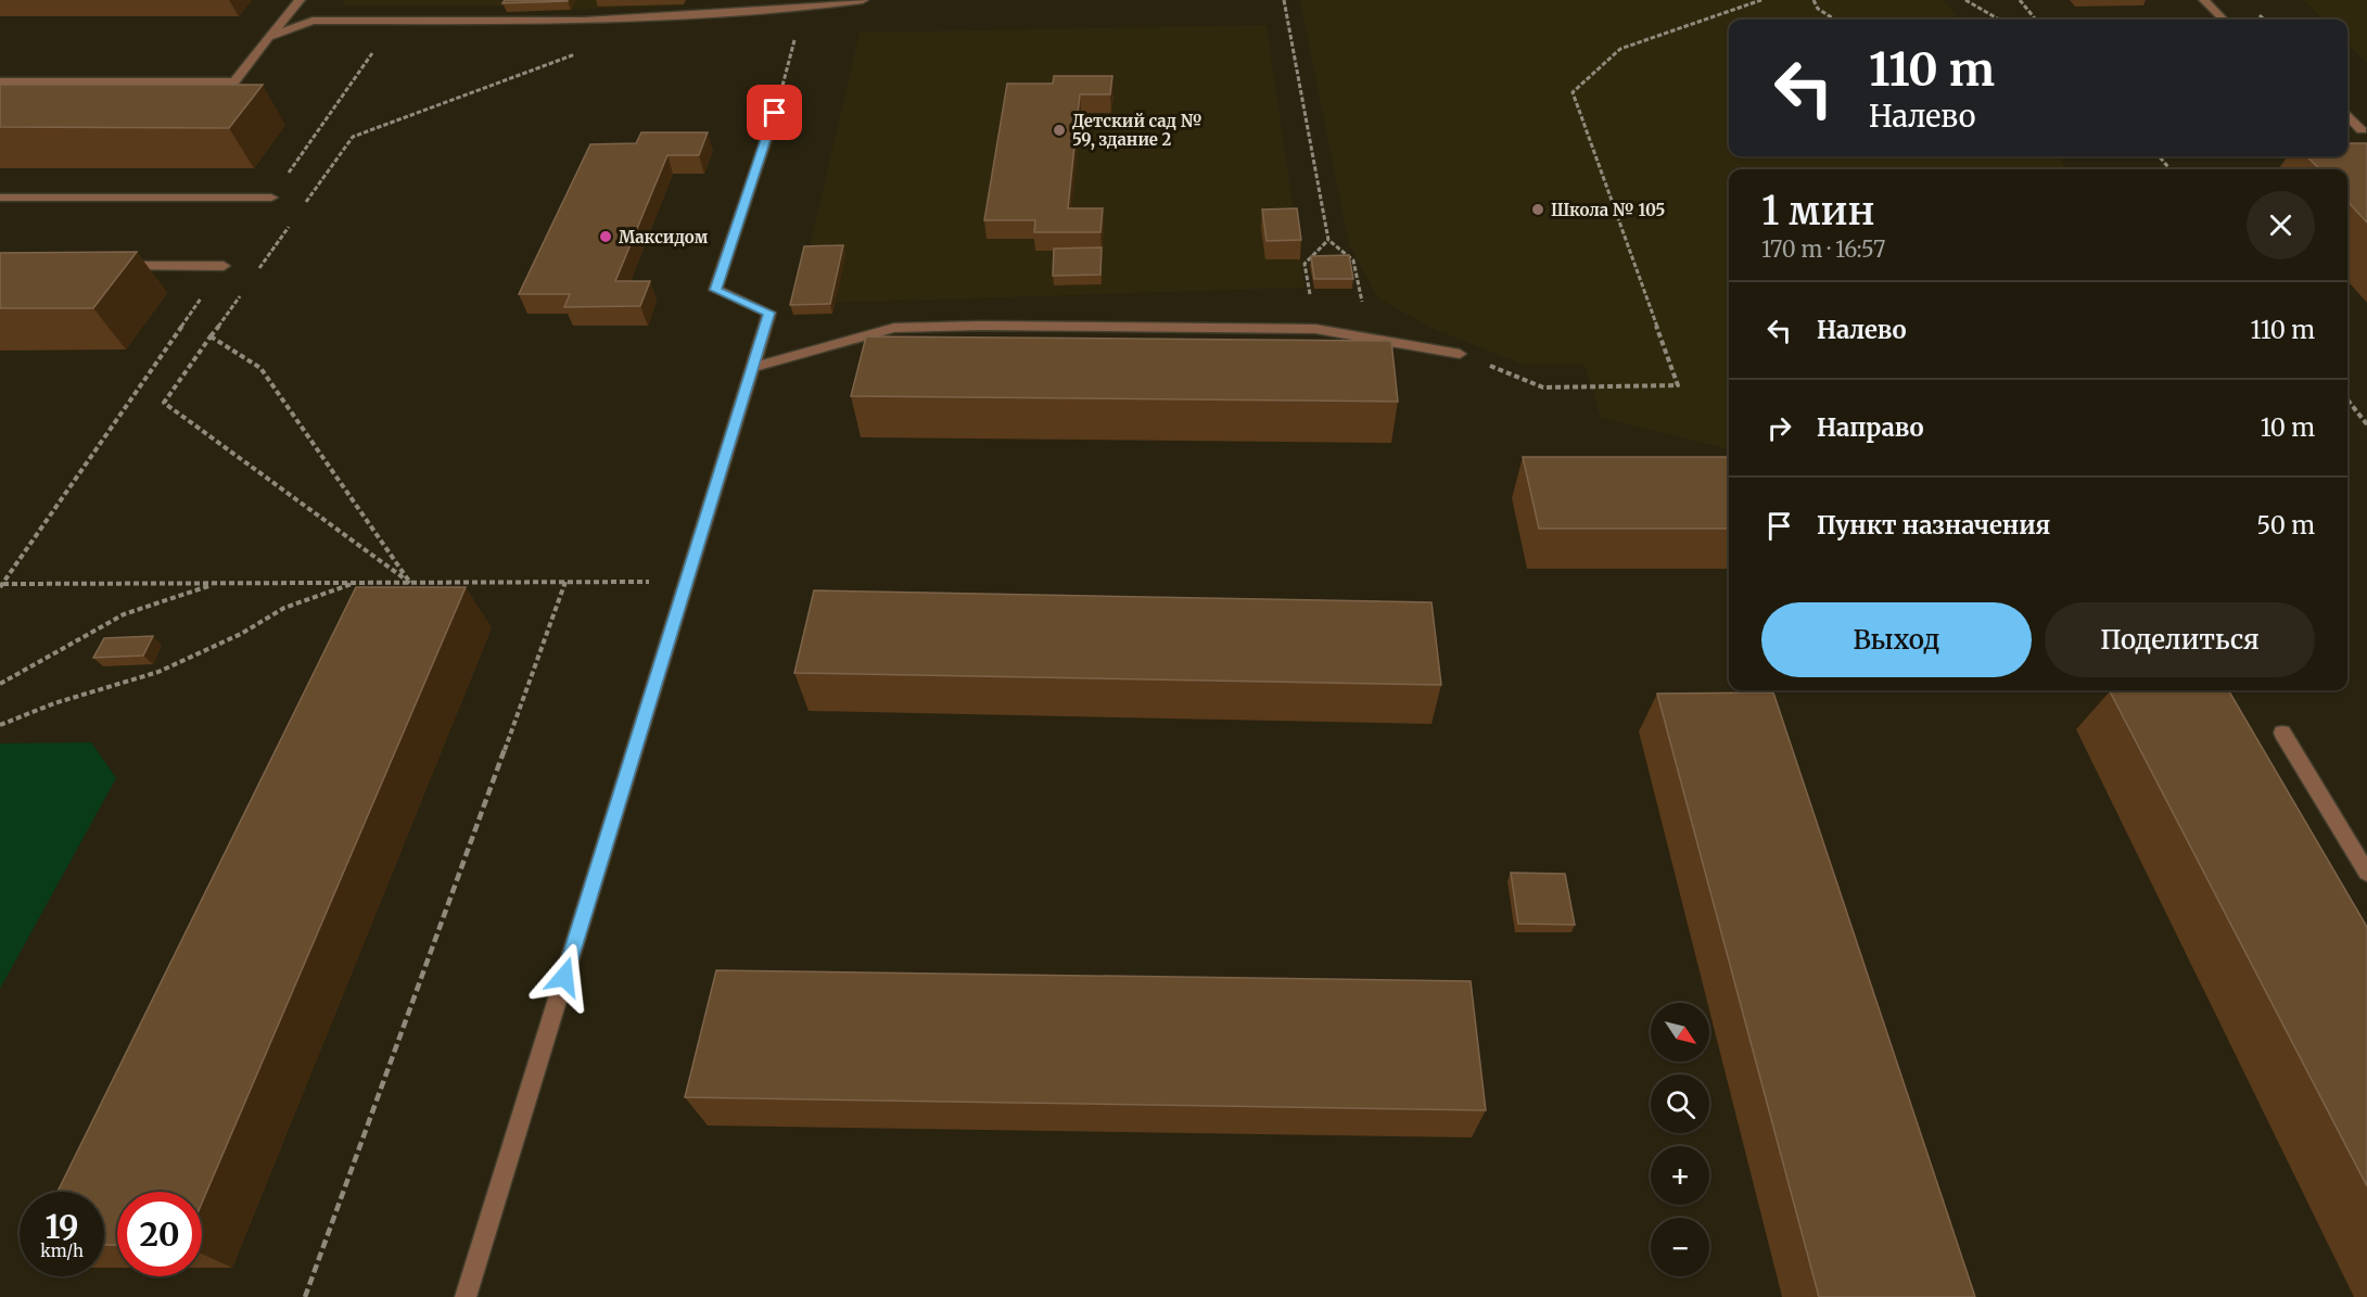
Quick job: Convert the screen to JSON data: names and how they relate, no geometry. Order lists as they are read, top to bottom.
{
  "places": ["Детский сад № 59, здание 2", "Школа № 105", "Максидом"],
  "north": "bottom right",
  "page": {
    "turn": ["110 m", "Налево"],
    "heading": ["1 мин", "170 m · 16:57"],
    "list": [
      {
        "name": "Налево",
        "value": "110 m"
      },
      {
        "name": "Направо",
        "value": "10 m"
      },
      {
        "name": "Пункт назначения",
        "value": "50 m"
      }
    ],
    "buttons": ["Выход", "Поделиться"],
    "map_buttons": ["+", "−"],
    "speed": "19 km/h",
    "limit": "20"
  }
}
